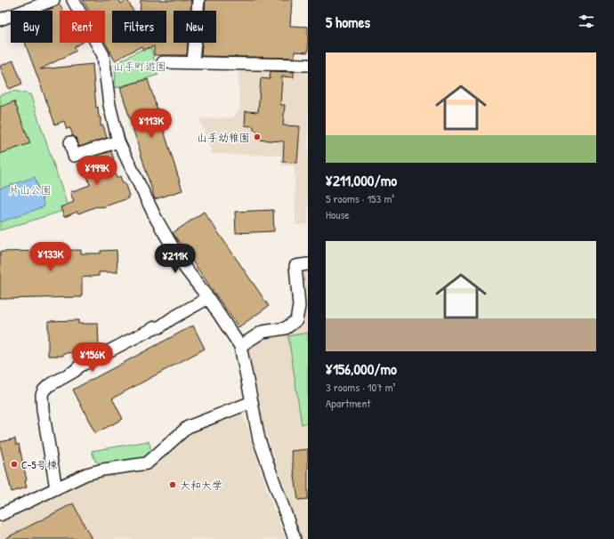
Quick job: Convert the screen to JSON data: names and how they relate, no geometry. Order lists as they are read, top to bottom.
{
  "parks": ["山手町遊園", "片山公園"],
  "places": ["山手幼稚園", "C-5号棟", "大和大学"],
  "page": {
    "heading": "5 homes",
    "chip": [
      "Buy",
      "Rent",
      "Filters",
      "New"
    ],
    "list": [
      {
        "name": "¥211,000/mo",
        "note": "5 rooms · 153 m² · House"
      },
      {
        "name": "¥156,000/mo",
        "note": "3 rooms · 107 m² · Apartment"
      }
    ],
    "price": [
      "¥113K",
      "¥199K",
      "¥133K",
      "¥211K",
      "¥156K"
    ]
  }
}
